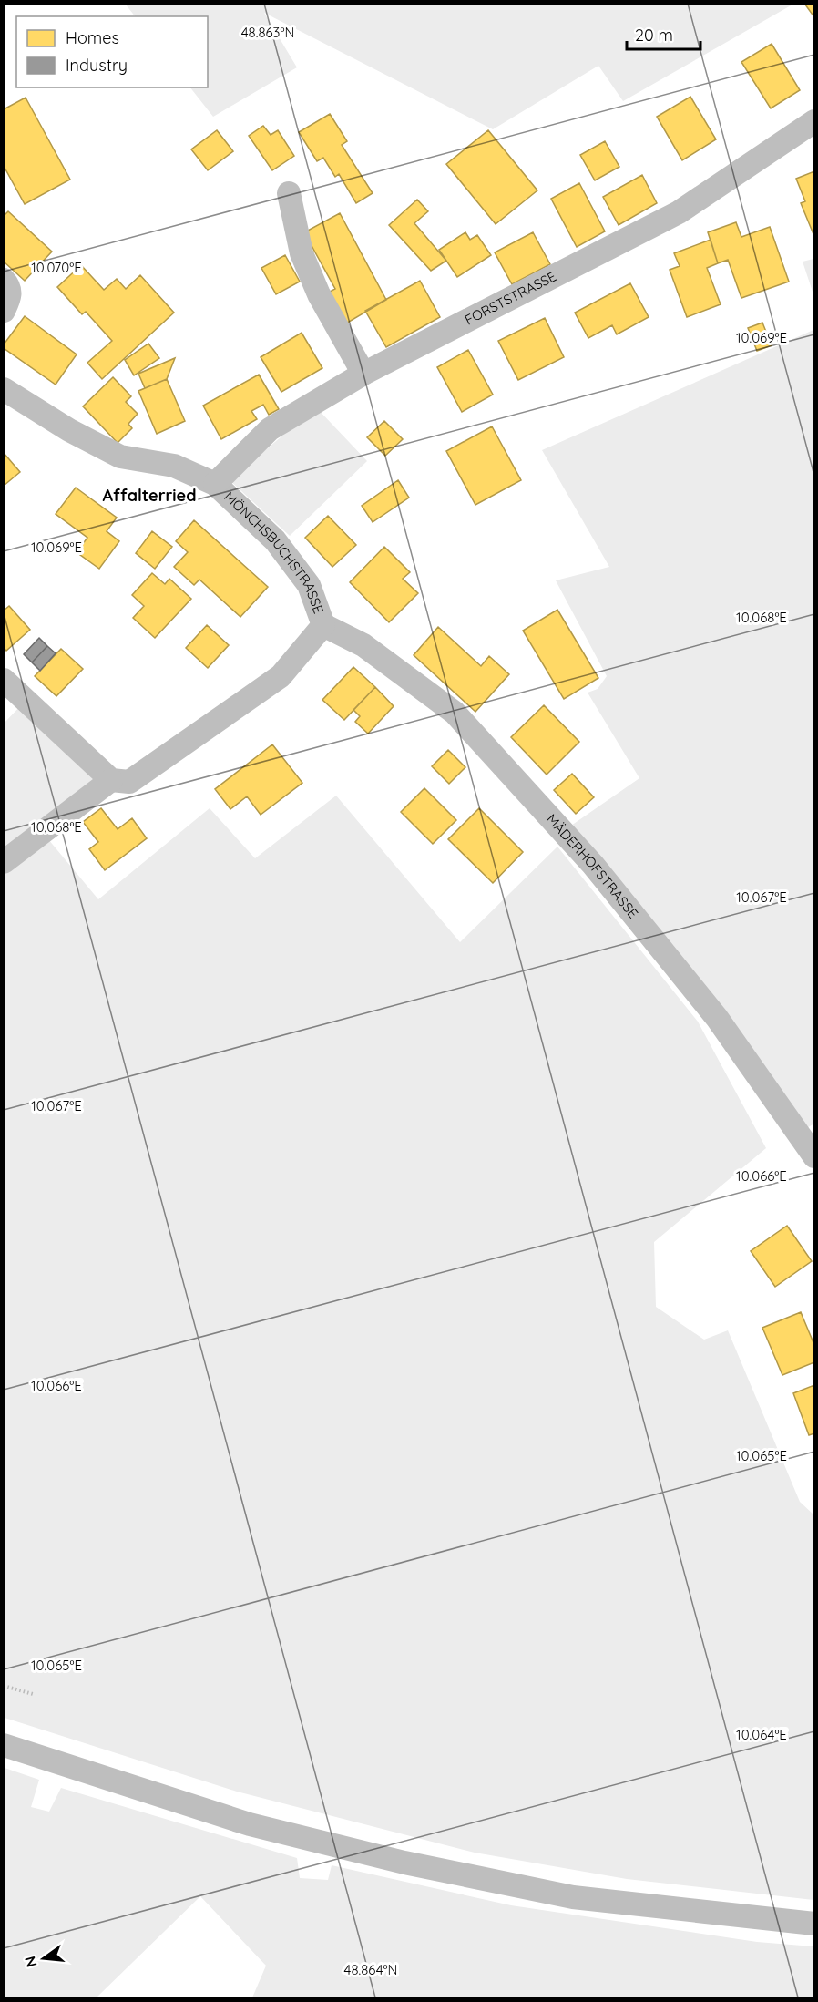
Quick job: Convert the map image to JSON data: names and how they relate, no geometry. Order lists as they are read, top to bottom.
{
  "streets": {
    "street": ["FORSTSTRASSE", "MÖNCHSBUCHSTRASSE", "MÄDERHOFSTRASSE"]
  },
  "crossings": [
    ["FORSTSTRASSE", "MÖNCHSBUCHSTRASSE"],
    ["MÖNCHSBUCHSTRASSE", "MÄDERHOFSTRASSE"]
  ],
  "districts": ["Affalterried"],
  "legend": ["Homes", "Industry"],
  "scale_bar": "20 m",
  "north": "left",
  "coordinates": [
    "48.863°N",
    "10.070°E",
    "10.069°E",
    "10.068°E",
    "10.067°E",
    "10.066°E",
    "10.065°E",
    "10.064°E",
    "48.864°N"
  ]
}
